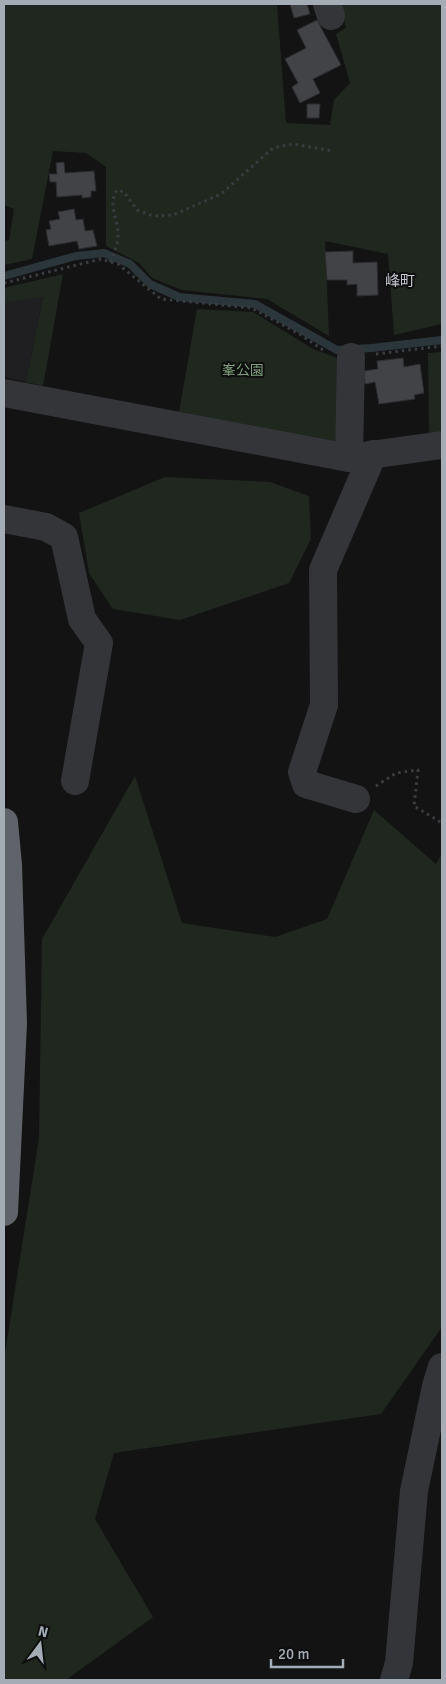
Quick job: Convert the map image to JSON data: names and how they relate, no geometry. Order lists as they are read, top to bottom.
{
  "districts": ["峰町"],
  "parks": ["峯公園"],
  "scale_bar": "20 m",
  "north": "top"
}
